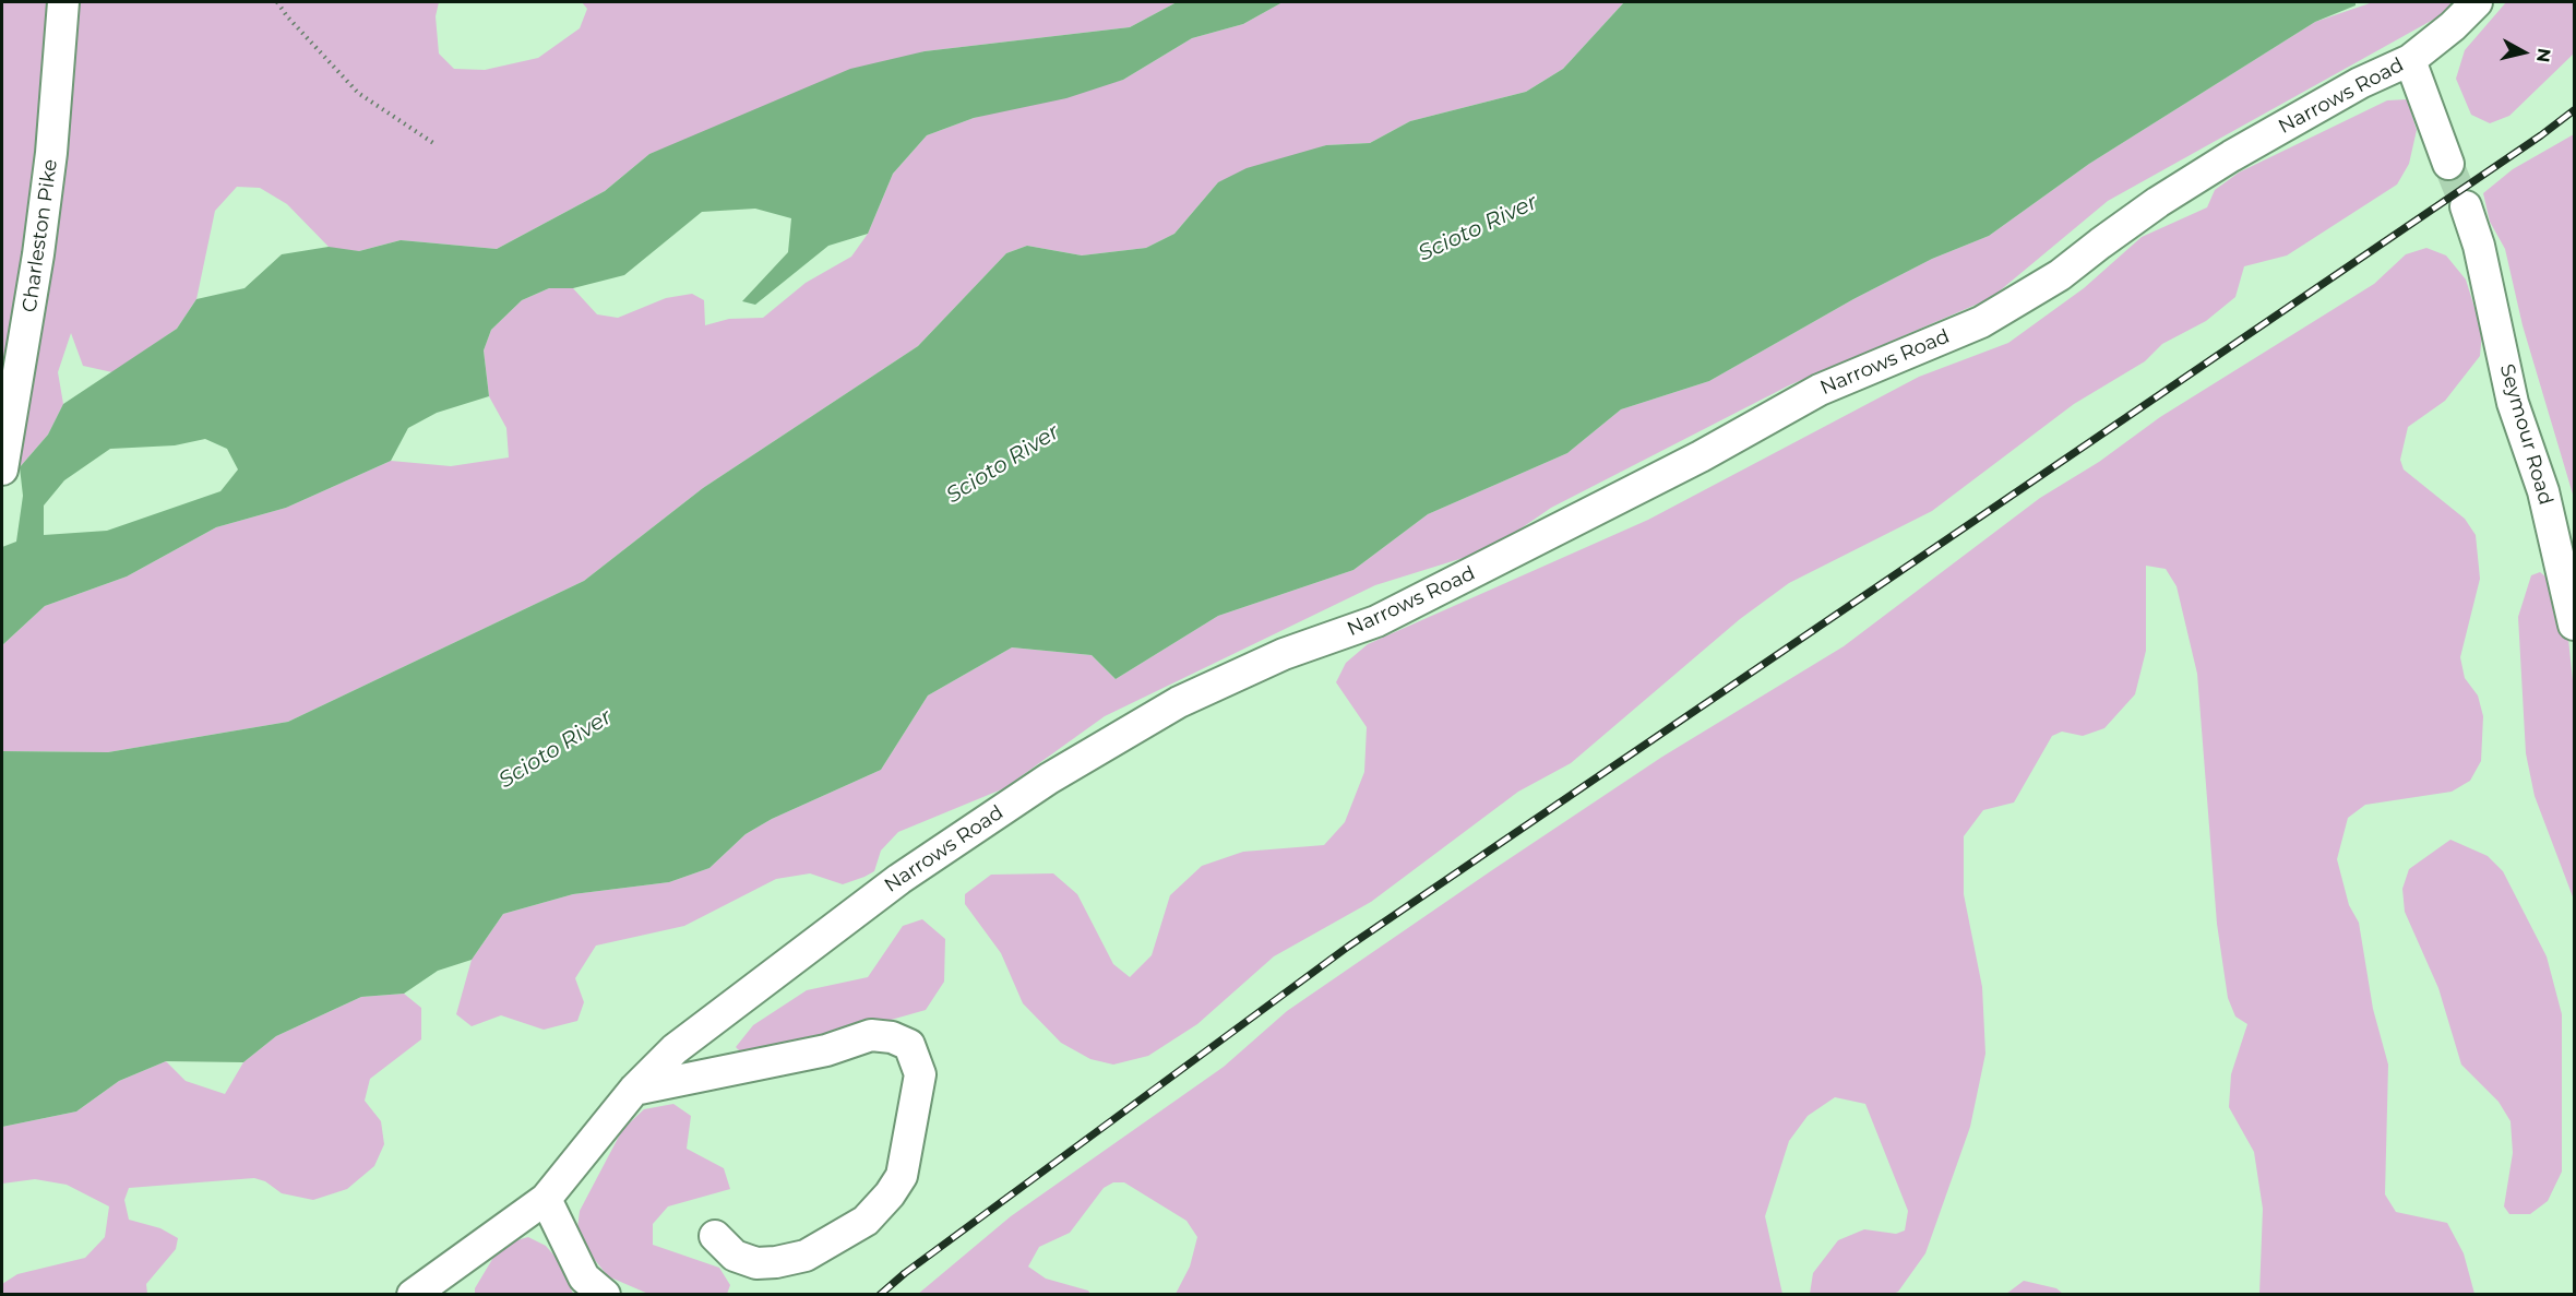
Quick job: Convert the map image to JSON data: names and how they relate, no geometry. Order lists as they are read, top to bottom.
{
  "streets": {
    "street": ["Narrows Road", "Charleston Pike", "Seymour Road"]
  },
  "water": ["Scioto River"],
  "north": "right"
}
